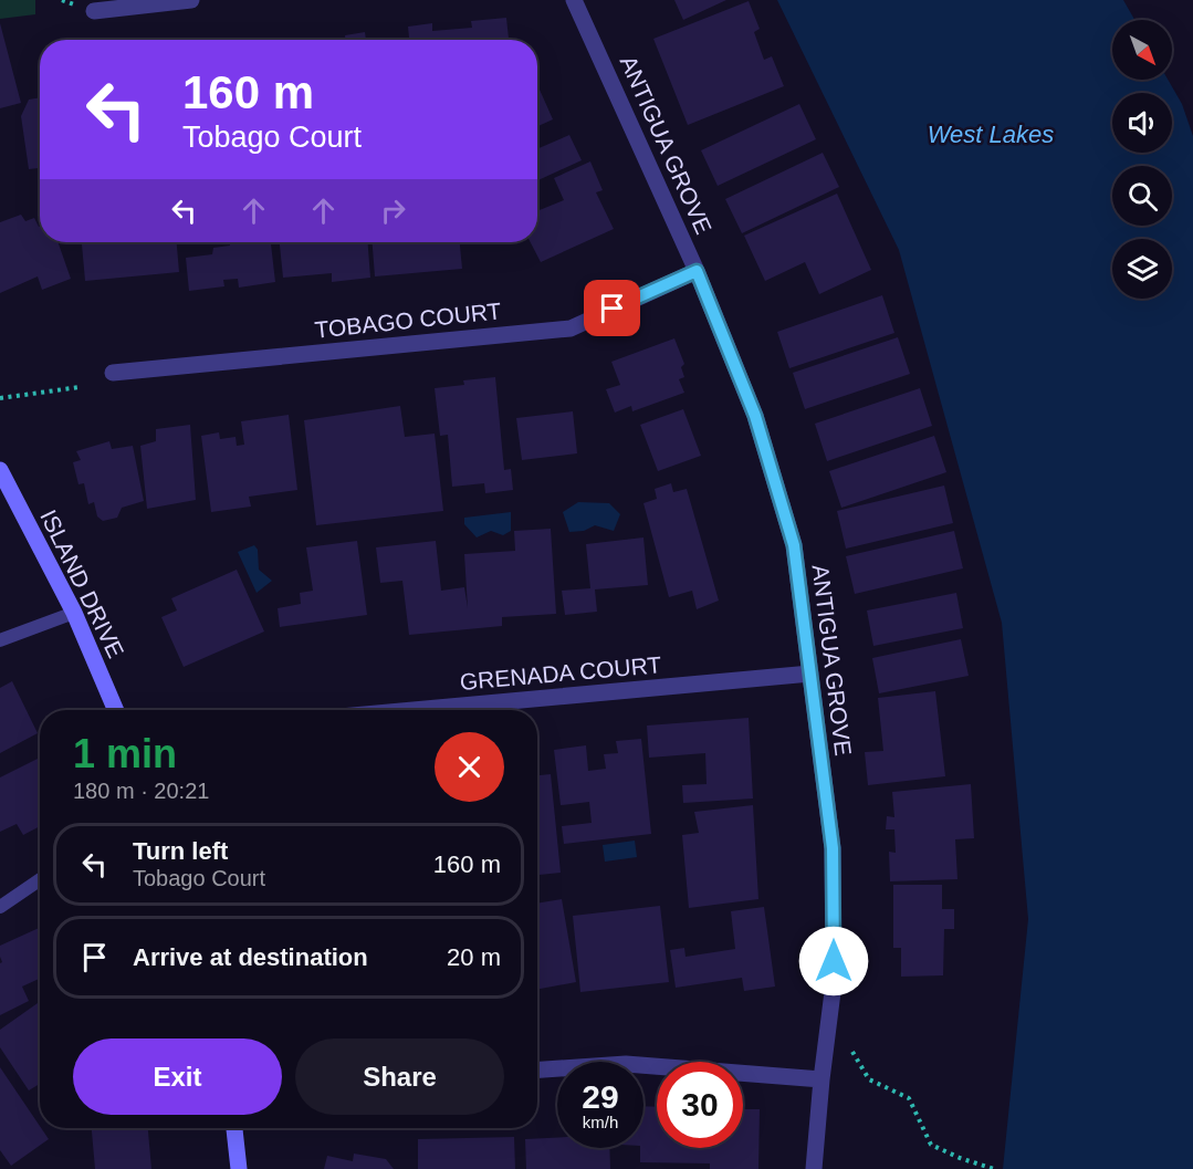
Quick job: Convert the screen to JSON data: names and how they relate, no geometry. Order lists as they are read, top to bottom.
{
  "streets": {
    "street": [
      "ANTIGUA GROVE",
      "TOBAGO COURT",
      "ISLAND DRIVE",
      "GRENADA COURT"
    ]
  },
  "crossings": [
    ["ANTIGUA GROVE", "TOBAGO COURT"],
    ["ANTIGUA GROVE", "GRENADA COURT"]
  ],
  "water": ["West Lakes"],
  "north": "bottom right",
  "page": {
    "turn": ["160 m", "Tobago Court"],
    "heading": ["1 min", "180 m · 20:21"],
    "list": [
      {
        "name": "Turn left",
        "note": "Tobago Court",
        "value": "160 m"
      },
      {
        "name": "Arrive at destination",
        "value": "20 m"
      }
    ],
    "buttons": ["Exit", "Share"],
    "speed": "29 km/h",
    "limit": "30"
  }
}
